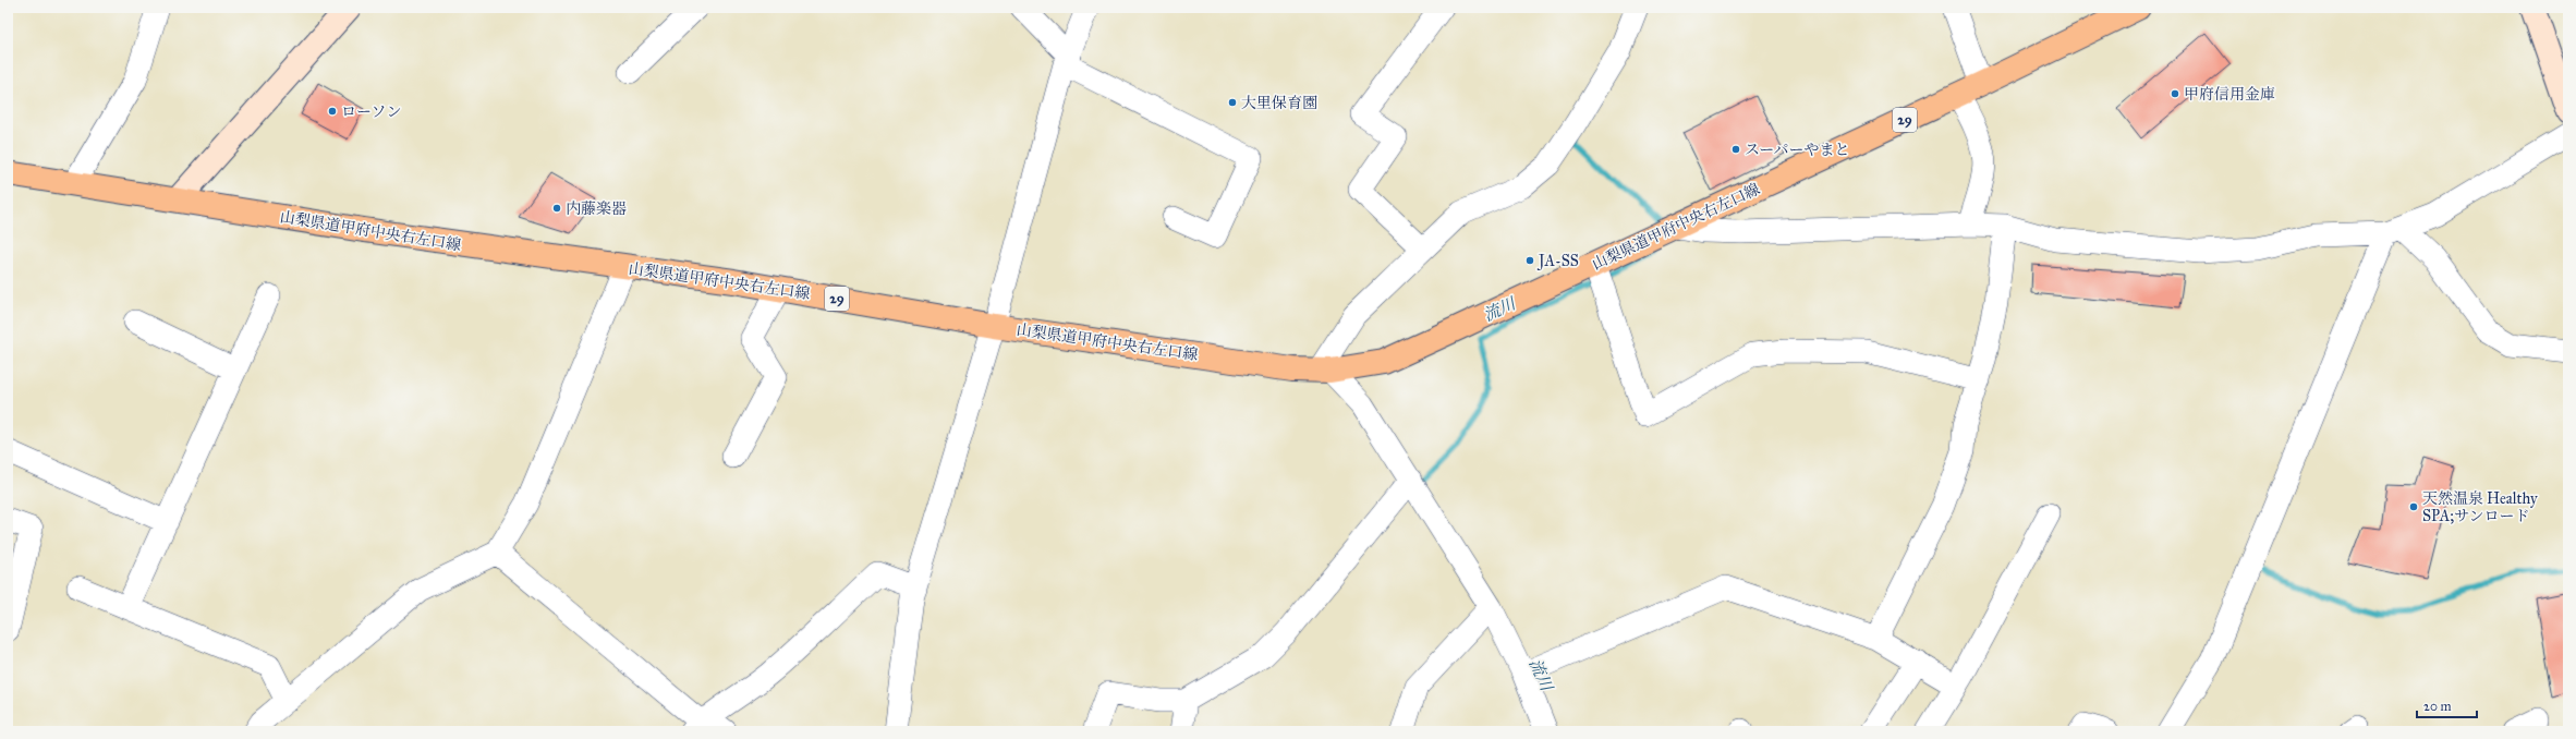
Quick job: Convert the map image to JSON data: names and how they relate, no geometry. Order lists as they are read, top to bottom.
{
  "streets": {
    "main road": ["29", "山梨県道甲府中央右左口線"]
  },
  "water": ["流川"],
  "places": [
    "甲府信用金庫",
    "大里保育園",
    "ローソン",
    "スーパーやまと",
    "内藤楽器",
    "JA-SS",
    "天然温泉 Healthy SPA;サンロード"
  ],
  "scale_bar": "20 m"
}
